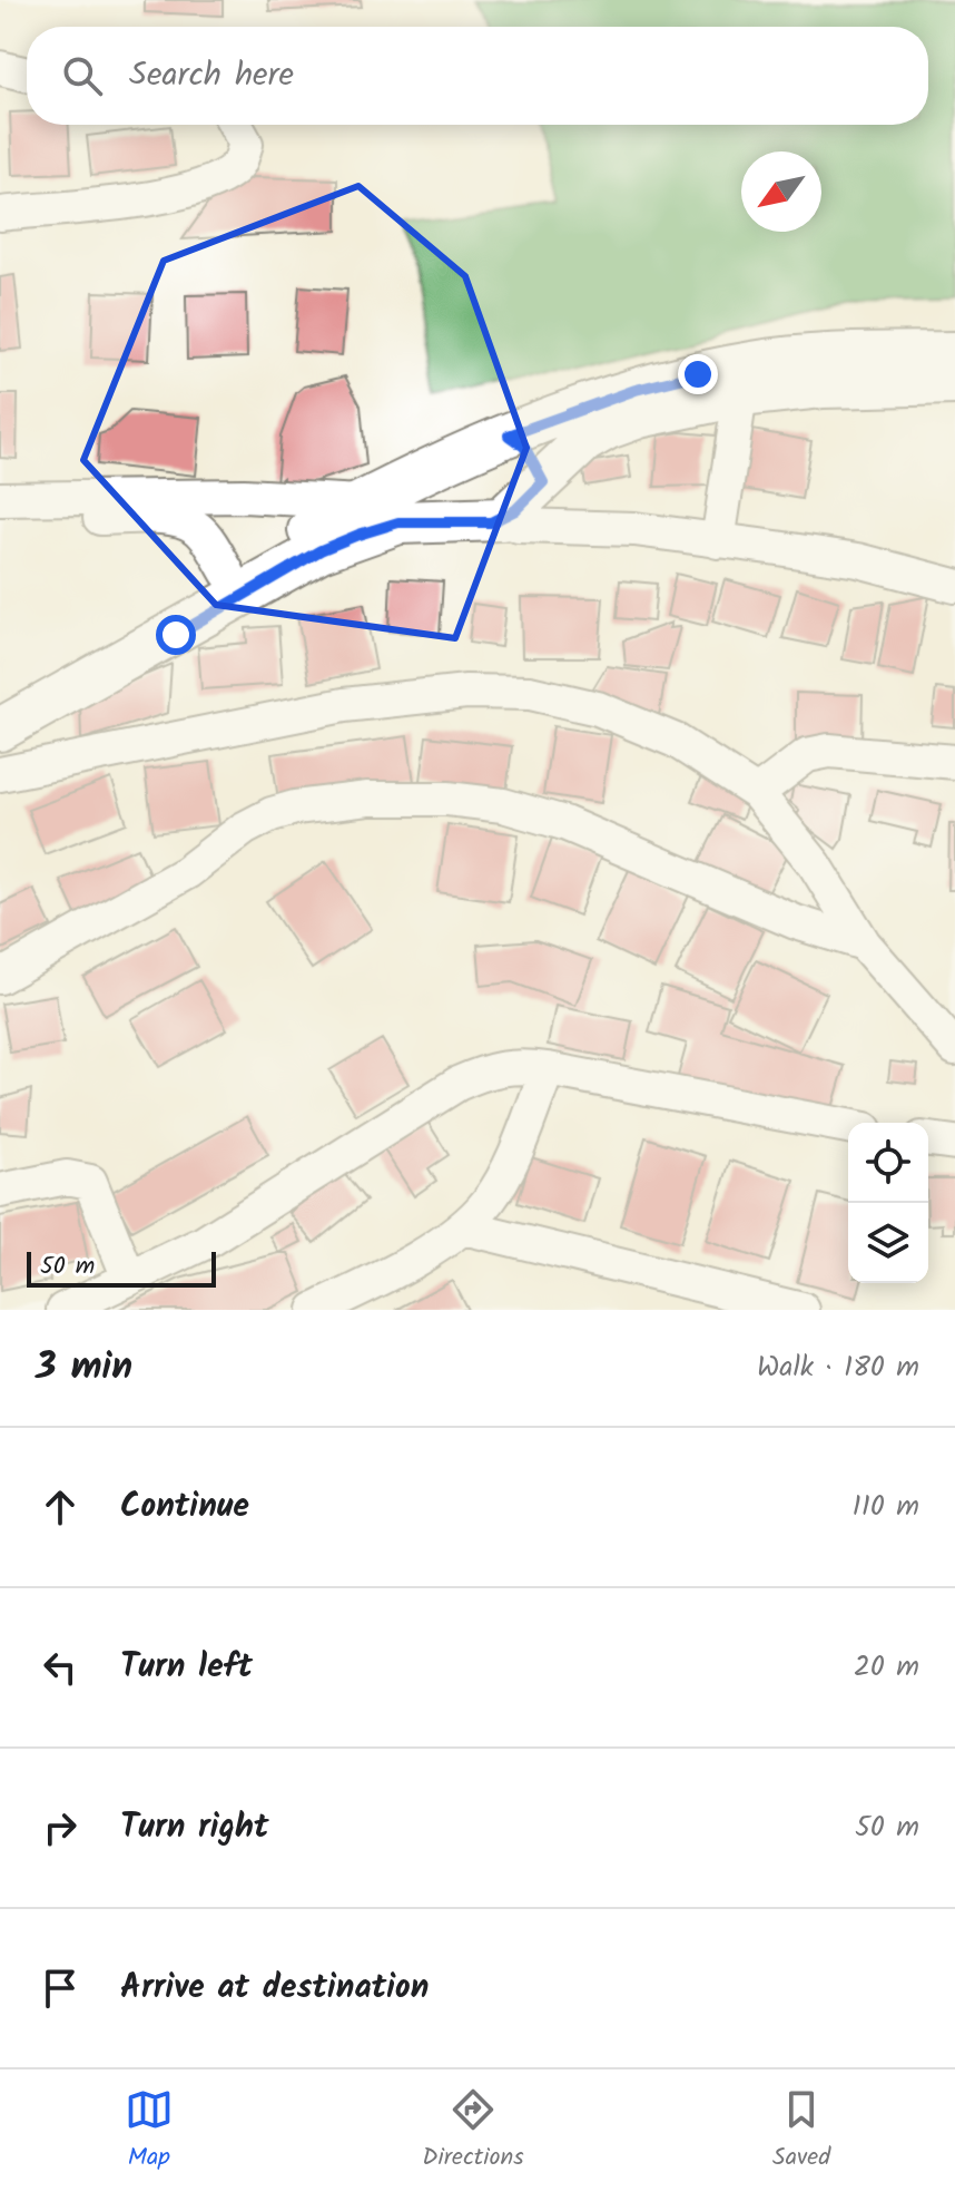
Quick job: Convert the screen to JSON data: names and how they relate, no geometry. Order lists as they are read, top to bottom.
{
  "scale_bar": "50 m",
  "north": "bottom left",
  "page": {
    "search": "Search here",
    "scale": "50 m",
    "heading": ["3 min", "Walk · 180 m"],
    "list": [
      ["Continue", "110 m"],
      ["Turn left", "20 m"],
      ["Turn right", "50 m"],
      "Arrive at destination"
    ],
    "nav": ["Map", "Directions", "Saved"]
  }
}
